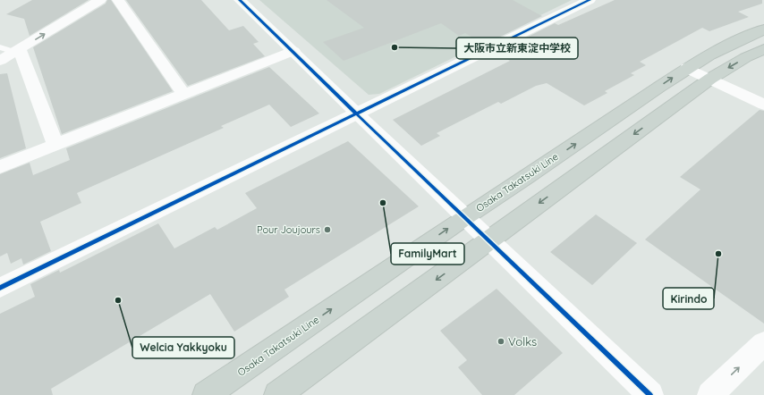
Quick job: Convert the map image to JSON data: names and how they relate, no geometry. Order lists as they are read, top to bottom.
{
  "streets": {
    "main road": ["Osaka Takatsuki Line"]
  },
  "places": [
    "大阪市立新東淀中学校",
    "FamilyMart",
    "Pour Joujours",
    "Kirindo",
    "Welcia Yakkyoku",
    "Volks"
  ]
}
